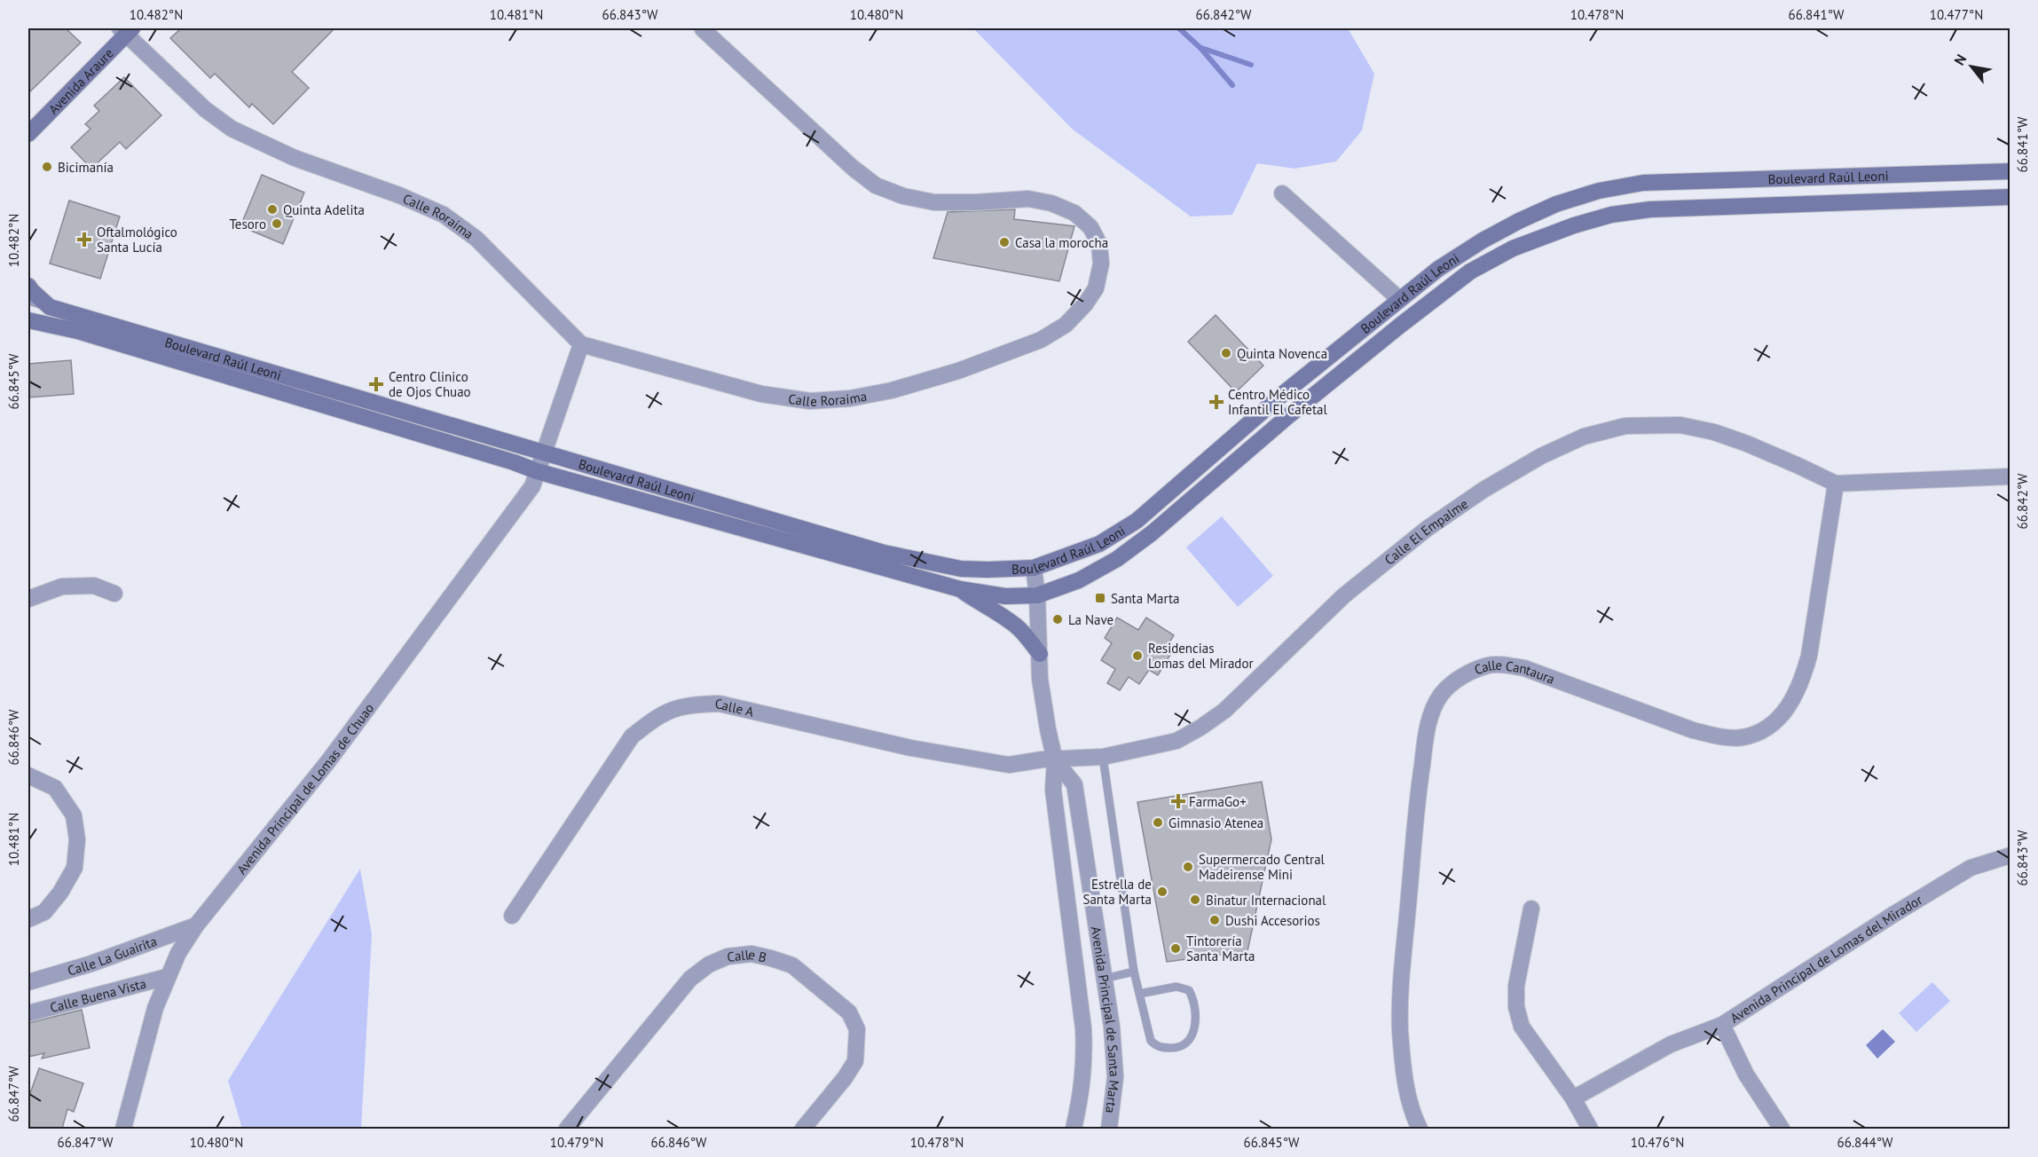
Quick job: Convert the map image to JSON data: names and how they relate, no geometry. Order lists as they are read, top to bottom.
{
  "streets": {
    "street": [
      "Avenida Araure",
      "Boulevard Raúl Leoni",
      "Calle Roraima",
      "Calle El Empalme",
      "Calle Cantaura",
      "Calle A",
      "Avenida Principal de Lomas de Chuao",
      "Calle La Guairita",
      "Avenida Principal de Lomas del Mirador",
      "Calle B",
      "Calle Buena Vista",
      "Avenida Principal de Santa Marta"
    ]
  },
  "crossings": [
    ["Avenida Araure", "Calle Roraima"],
    ["Boulevard Raúl Leoni", "Avenida Principal de Lomas de Chuao"],
    ["Boulevard Raúl Leoni", "Avenida Principal de Santa Marta"],
    ["Calle Roraima", "Avenida Principal de Lomas de Chuao"],
    ["Calle El Empalme", "Calle Cantaura"],
    ["Calle El Empalme", "Calle A"],
    ["Calle El Empalme", "Avenida Principal de Santa Marta"],
    ["Calle A", "Avenida Principal de Santa Marta"],
    ["Avenida Principal de Lomas de Chuao", "Calle La Guairita"],
    ["Avenida Principal de Lomas de Chuao", "Calle Buena Vista"]
  ],
  "places": {
    "other": [
      "Bicimanía",
      "Quinta Adelita",
      "Tesoro",
      "Casa la morocha",
      "Quinta Novenca",
      "La Nave",
      "Residencias Lomas del Mirador",
      "Gimnasio Atenea",
      "Supermercado Central Madeirense Mini",
      "Estrella de Santa Marta",
      "Binatur Internacional",
      "Dushi Accesorios",
      "Tintorería Santa Marta"
    ],
    "health": [
      "Oftalmológico Santa Lucía",
      "Centro Clinico de Ojos Chuao",
      "Centro Médico Infantil El Cafetal",
      "FarmaGo+"
    ],
    "transit": ["Santa Marta"]
  },
  "north": "top left",
  "coordinates": [
    "10.482°N",
    "10.481°N",
    "66.843°W",
    "10.480°N",
    "66.842°W",
    "10.478°N",
    "66.841°W",
    "10.477°N",
    "66.845°W",
    "66.846°W",
    "66.847°W",
    "10.479°N",
    "10.476°N",
    "66.844°W"
  ]
}
